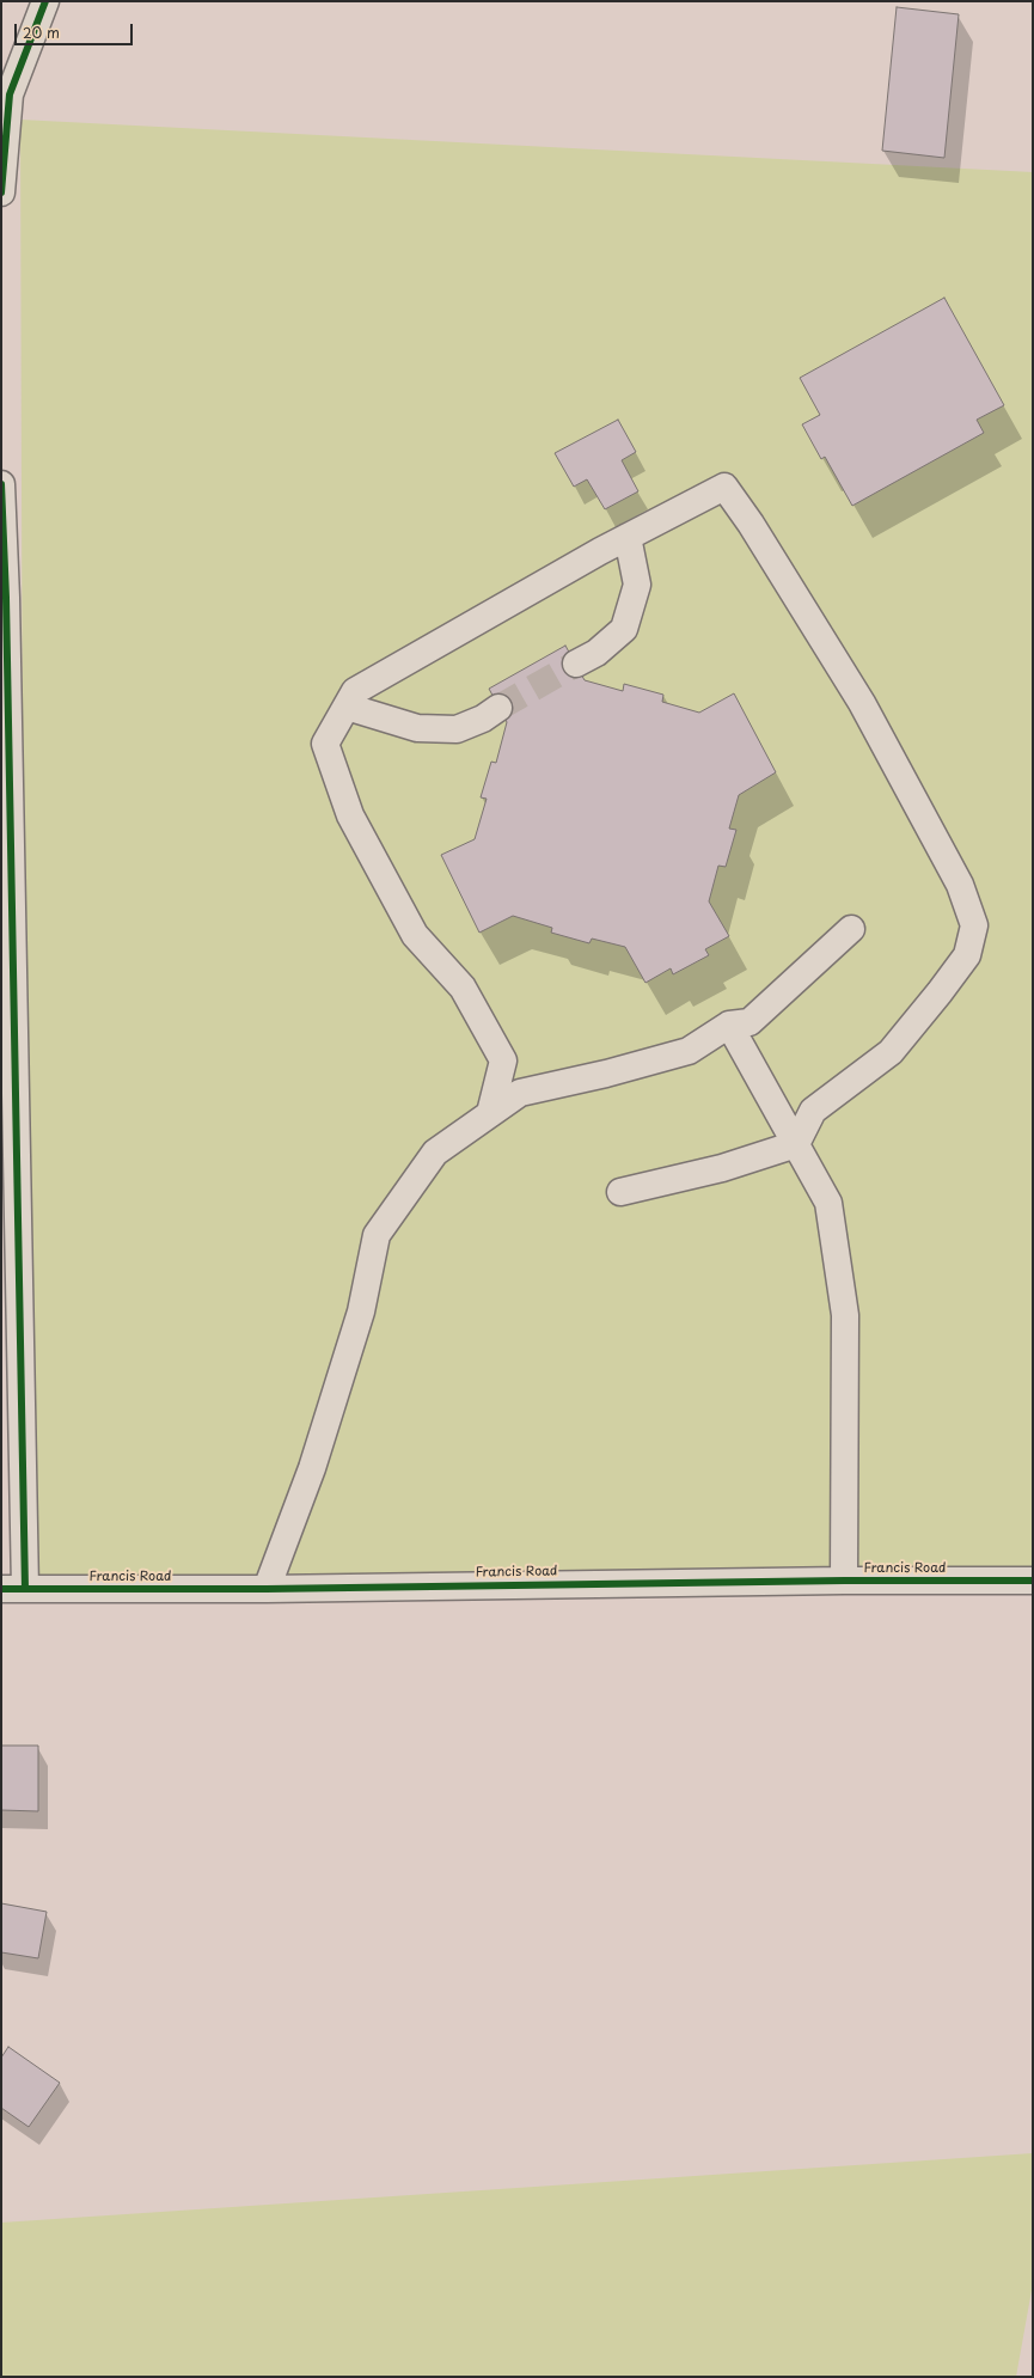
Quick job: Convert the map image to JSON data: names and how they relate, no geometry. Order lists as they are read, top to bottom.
{
  "streets": {
    "street": ["Francis Road"]
  },
  "scale_bar": "20 m"
}
